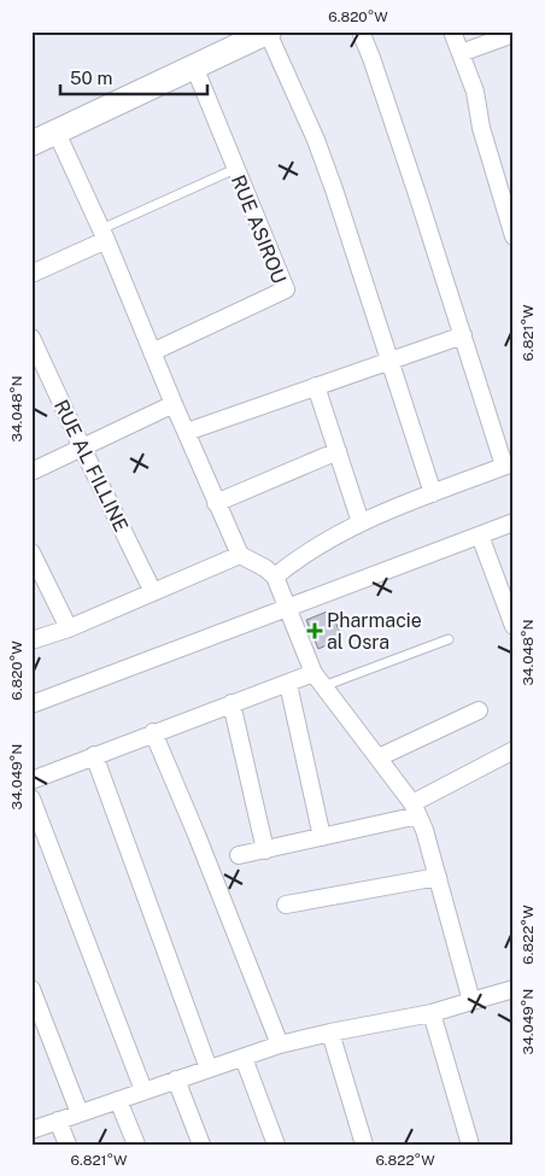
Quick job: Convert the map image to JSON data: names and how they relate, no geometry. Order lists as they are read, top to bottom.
{
  "streets": {
    "street": ["RUE ASIROU", "RUE AL FILLINE"]
  },
  "places": {
    "health": ["Pharmacie al Osra"]
  },
  "scale_bar": "50 m",
  "coordinates": [
    "6.820°W",
    "6.821°W",
    "34.048°N",
    "34.049°N",
    "6.822°W"
  ]
}
